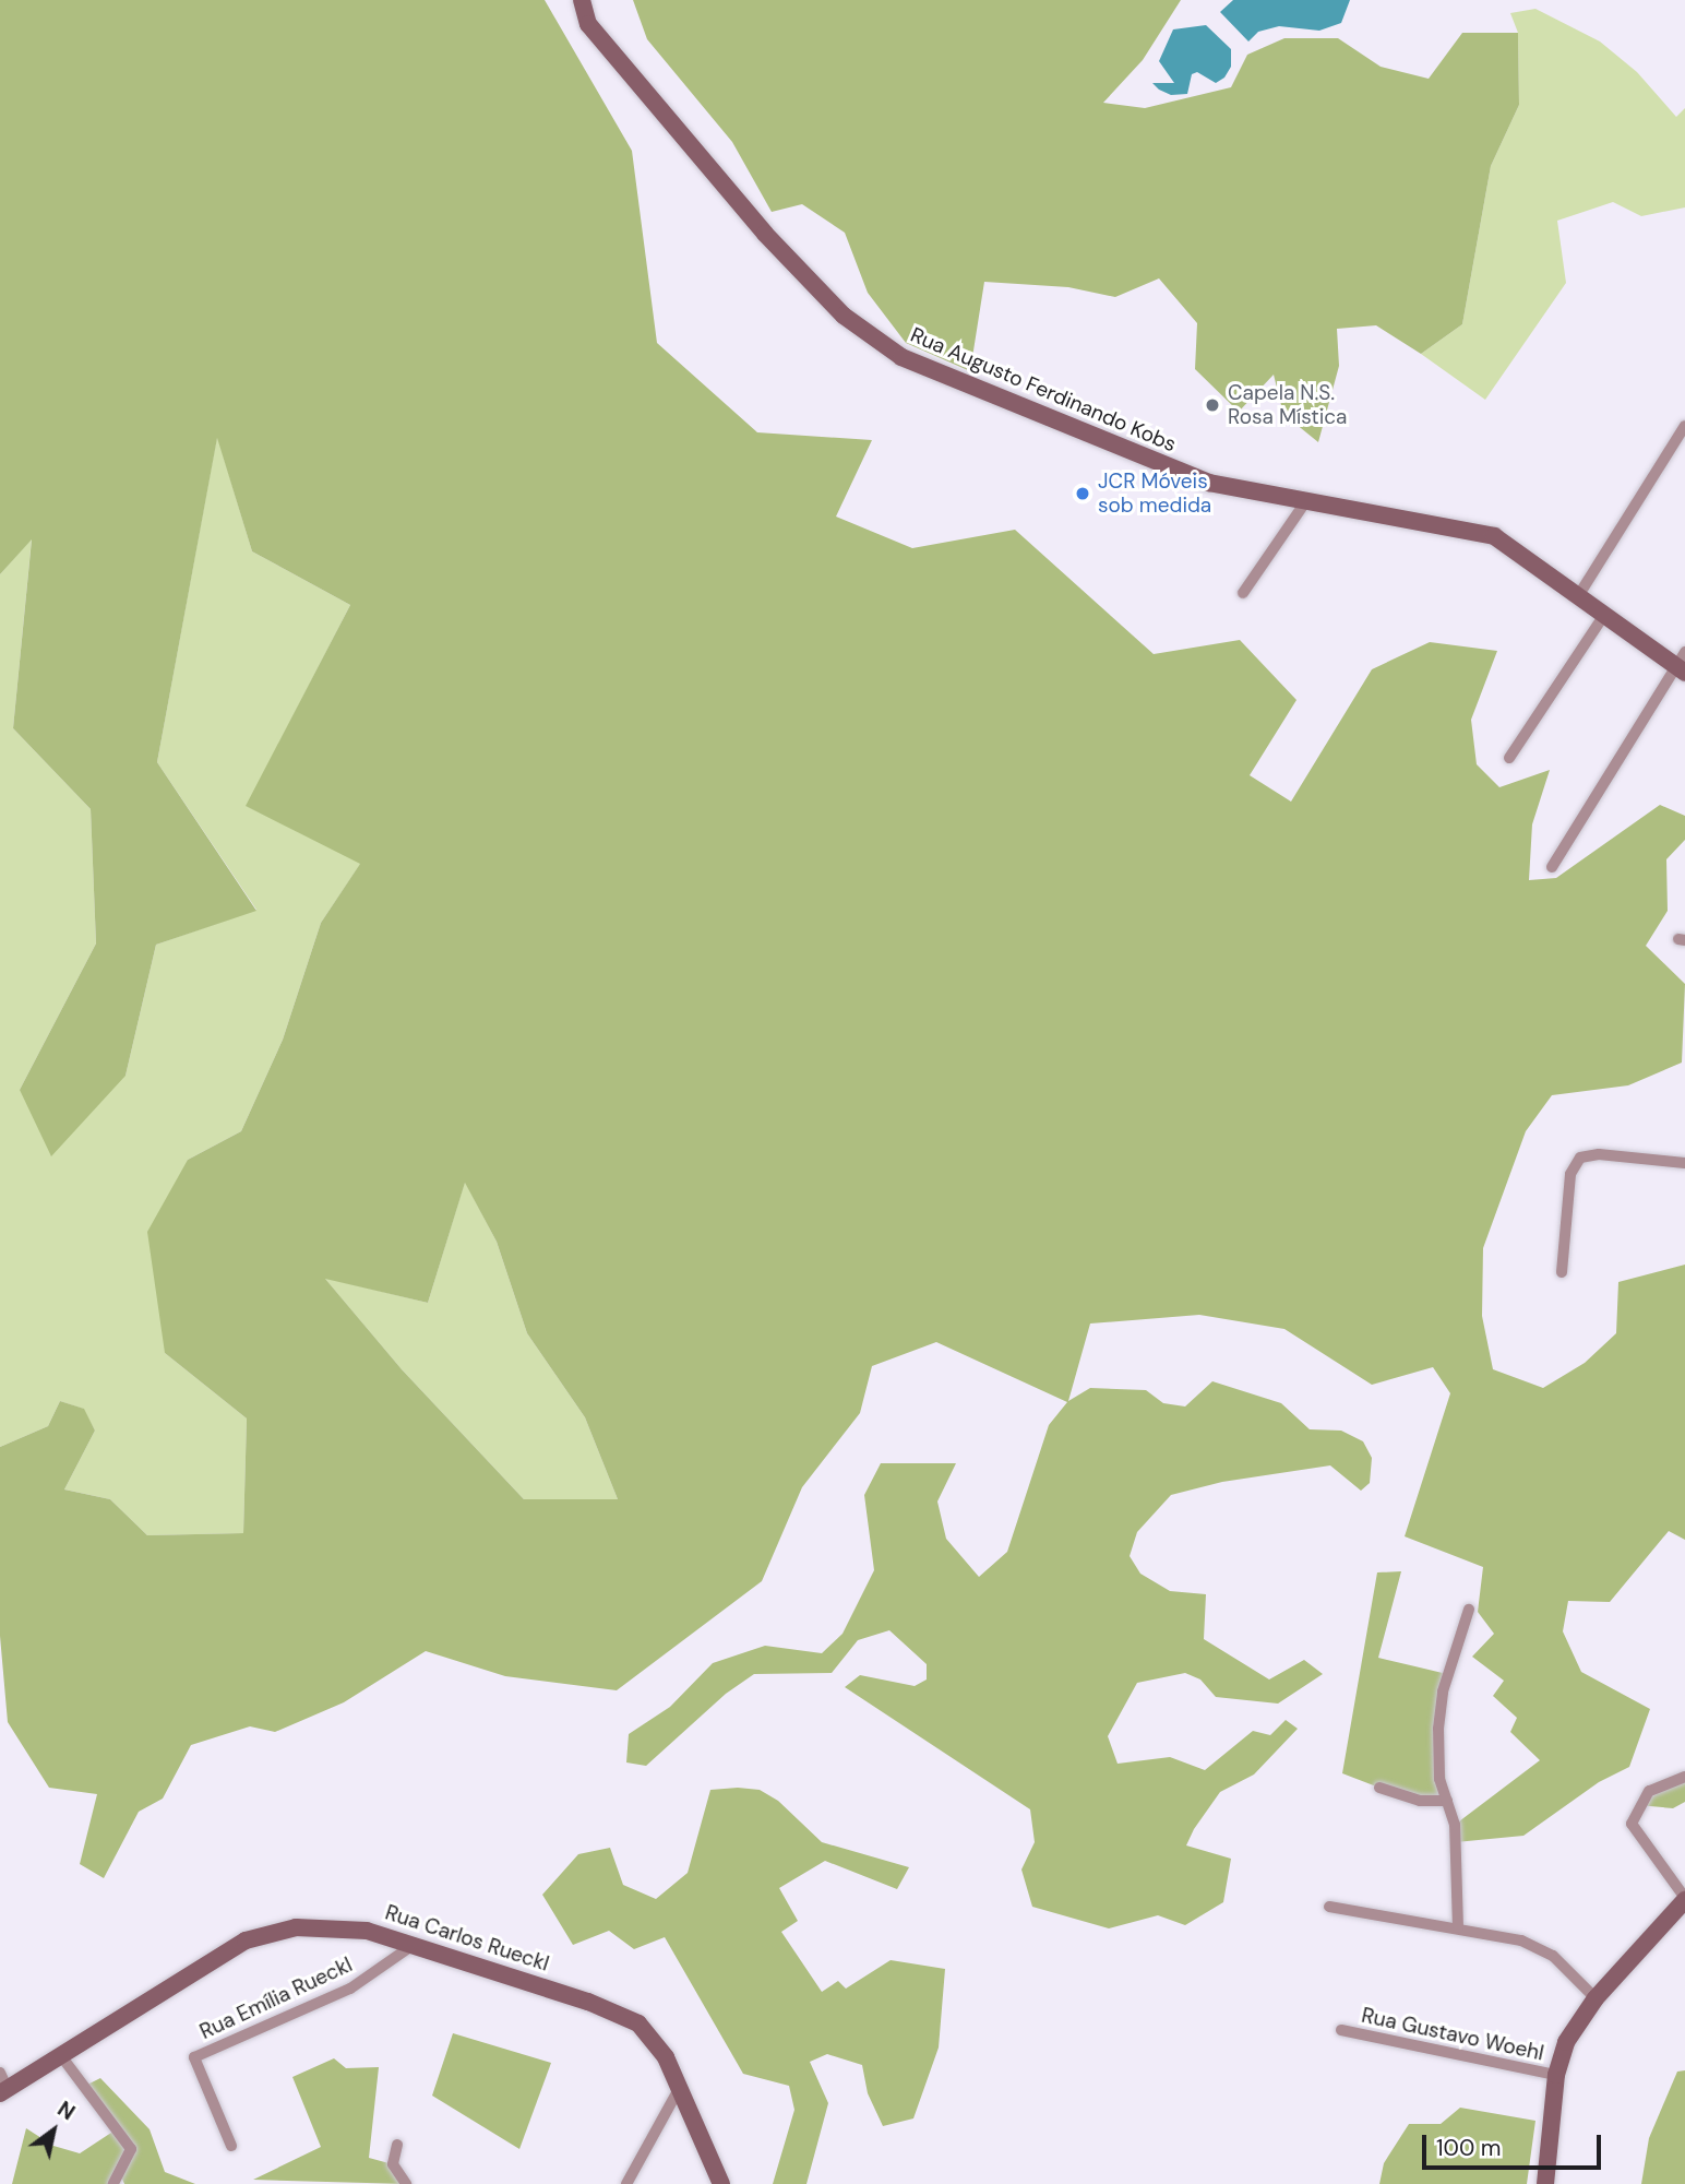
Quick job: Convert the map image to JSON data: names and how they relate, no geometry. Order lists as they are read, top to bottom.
{
  "streets": {
    "street": [
      "Rua Augusto Ferdinando Kobs",
      "Rua Carlos Rueckl",
      "Rua Emília Rueckl",
      "Rua Gustavo Woehl"
    ]
  },
  "crossings": [
    ["Rua Carlos Rueckl", "Rua Emília Rueckl"]
  ],
  "places": ["Capela N.S. Rosa Mística", "JCR Móveis sob medida"],
  "scale_bar": "100 m",
  "north": "top right"
}
